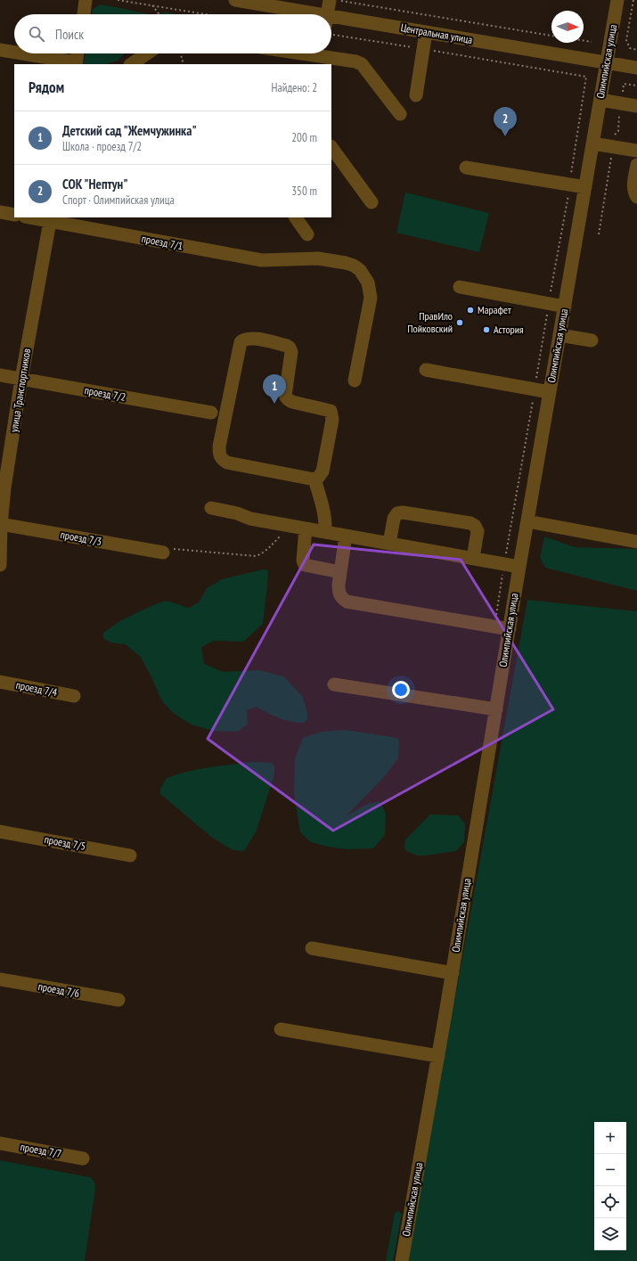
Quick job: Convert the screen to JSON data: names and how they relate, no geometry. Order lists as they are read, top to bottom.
{
  "streets": {
    "street": [
      "Центральная улица",
      "Олимпийская улица",
      "проезд 7/1",
      "улица Транспортников",
      "проезд 7/2",
      "проезд 7/3",
      "проезд 7/4",
      "проезд 7/5",
      "проезд 7/6",
      "проезд 7/7"
    ]
  },
  "crossings": [
    ["Центральная улица", "Олимпийская улица"],
    ["проезд 7/1", "улица Транспортников"],
    ["улица Транспортников", "проезд 7/2"],
    ["улица Транспортников", "проезд 7/3"]
  ],
  "places": ["Марафет", "ПравИло Пойковский", "Астория"],
  "north": "right",
  "page": {
    "search": "Поиск",
    "heading": ["Рядом", "Найдено: 2"],
    "pins": ["2", "1"],
    "list": [
      {
        "mark": "1",
        "name": "Детский сад \"Жемчужинка\"",
        "note": "Школа · проезд 7/2",
        "value": "200 m"
      },
      {
        "mark": "2",
        "name": "СОК \"Нептун\"",
        "note": "Спорт · Олимпийская улица",
        "value": "350 m"
      }
    ],
    "map_buttons": ["+", "−"]
  }
}
